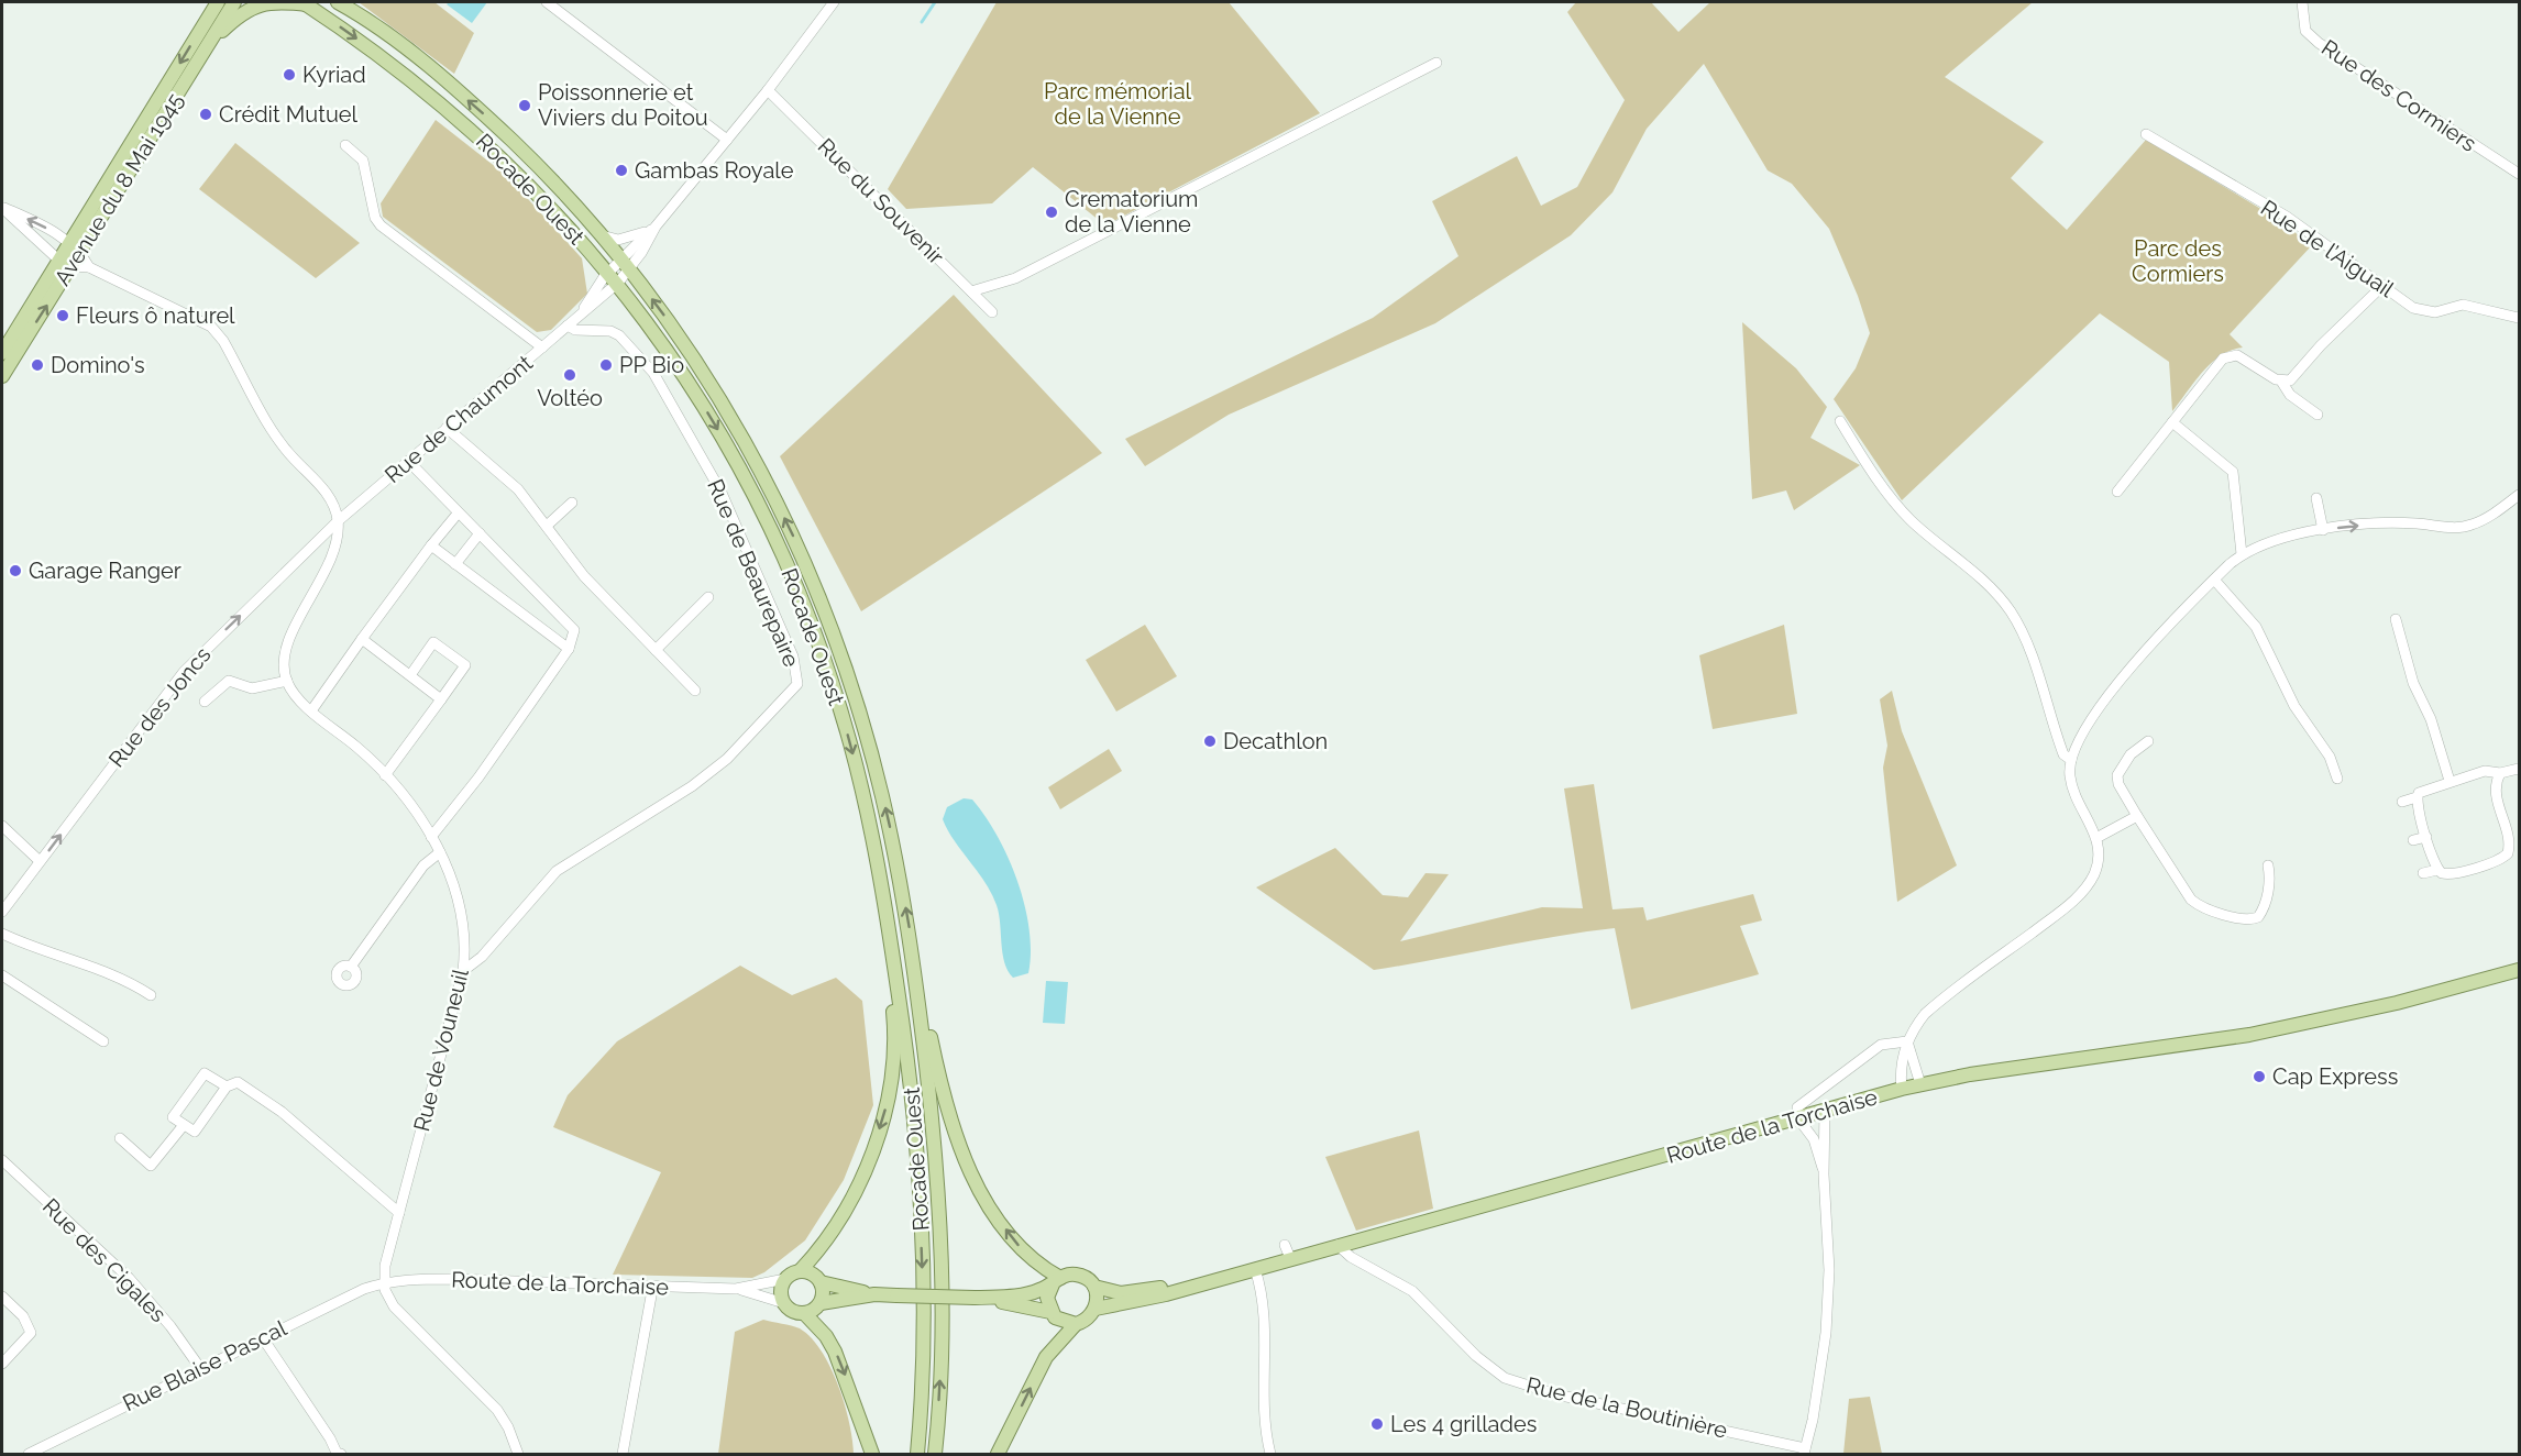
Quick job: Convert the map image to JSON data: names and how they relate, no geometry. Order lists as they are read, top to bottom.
{
  "streets": {
    "main road": ["Avenue du 8 Mai 1945", "Rocade Ouest", "Route de la Torchaise"],
    "street": [
      "Rue des Cormiers",
      "Rue du Souvenir",
      "Rue de l’Aiguail",
      "Rue de Chaumont",
      "Rue de Beaurepaire",
      "Rue des Joncs",
      "Rue de Vouneuil",
      "Rue des Cigales",
      "Rue Blaise Pascal",
      "Rue de la Boutinière"
    ]
  },
  "crossings": [
    ["Rocade Ouest", "Rue de Chaumont"],
    ["Rue du Souvenir", "Rue de Chaumont"],
    ["Rue de Chaumont", "Rue de Beaurepaire"],
    ["Rue de Chaumont", "Rue des Joncs"],
    ["Rue de Beaurepaire", "Rue de Vouneuil"],
    ["Rue de Vouneuil", "Route de la Torchaise"],
    ["Rue de Vouneuil", "Rue Blaise Pascal"],
    ["Route de la Torchaise", "Rue Blaise Pascal"],
    ["Route de la Torchaise", "Rue de la Boutinière"],
    ["Rue des Cigales", "Rue Blaise Pascal"]
  ],
  "one_way": ["Rue des Joncs"],
  "parks": ["Parc mémorial de la Vienne", "Parc des Cormiers"],
  "places": [
    "Kyriad",
    "Poissonnerie et Viviers du Poitou",
    "Crédit Mutuel",
    "Gambas Royale",
    "Crematorium de la Vienne",
    "Fleurs ô naturel",
    "Domino's",
    "PP Bio",
    "Voltéo",
    "Garage Ranger",
    "Decathlon",
    "Cap Express",
    "Les 4 grillades"
  ]
}
